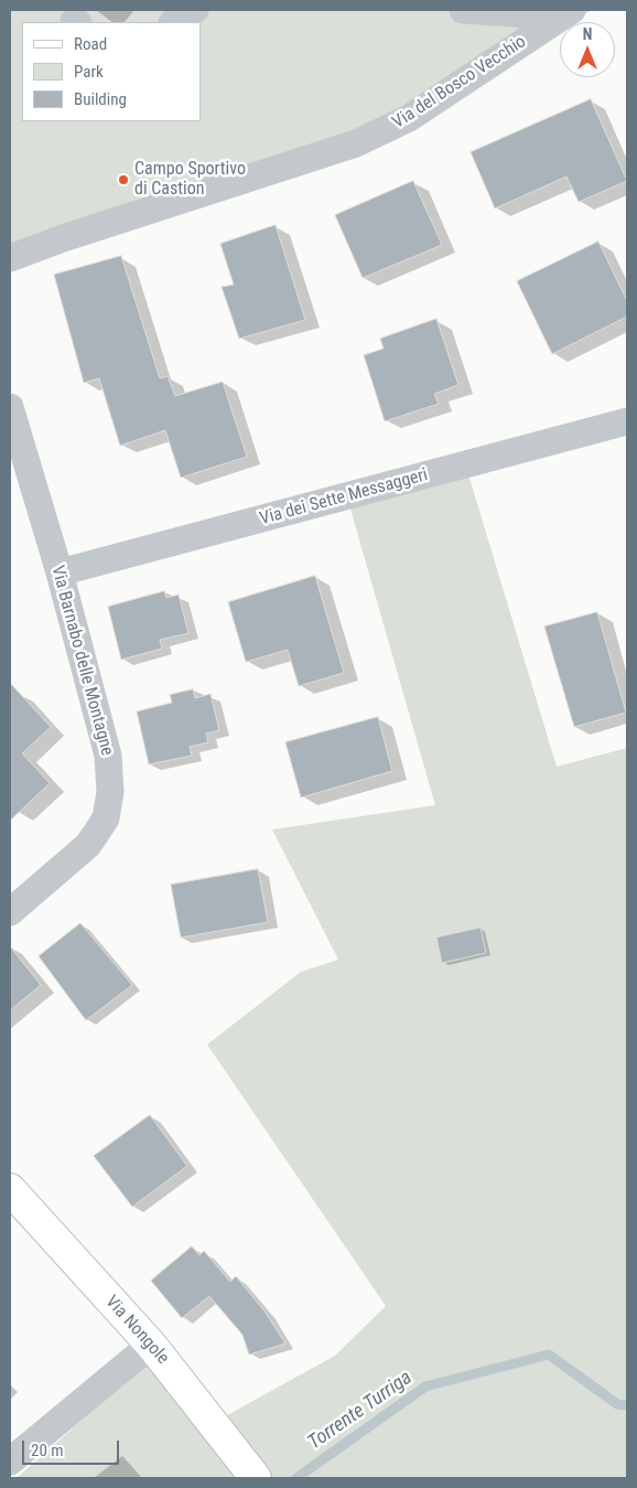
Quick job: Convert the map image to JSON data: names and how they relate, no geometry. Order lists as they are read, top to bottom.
{
  "streets": {
    "street": [
      "Via del Bosco Vecchio",
      "Via dei Sette Messaggeri",
      "Via Barnabo delle Montagne",
      "Via Nongole"
    ]
  },
  "crossings": [
    ["Via dei Sette Messaggeri", "Via Barnabo delle Montagne"]
  ],
  "water": ["Torrente Turriga"],
  "places": ["Campo Sportivo di Castion"],
  "legend": ["Road", "Park", "Building"],
  "scale_bar": "20 m",
  "north": "top"
}
